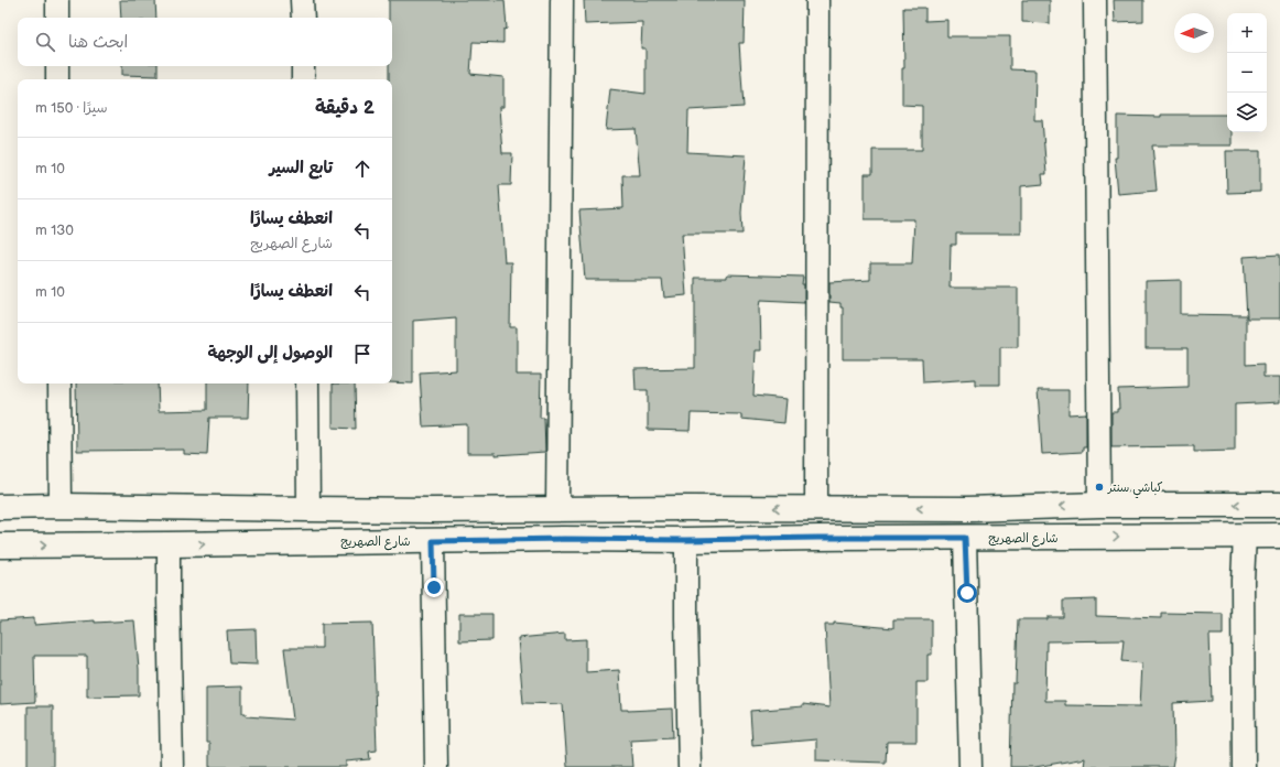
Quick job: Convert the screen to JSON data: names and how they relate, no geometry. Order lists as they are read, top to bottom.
{
  "streets": {
    "main road": ["شارع الصهريج"]
  },
  "places": ["كباشي سنتر"],
  "north": "left",
  "page": {
    "map_buttons": ["+", "−"],
    "search": "ابحث هنا",
    "heading": ["2 دقيقة", "سيرًا · 150 m"],
    "list": [
      ["تابع السير", "10 m"],
      ["انعطف يسارًا", "شارع الصهريج", "130 m"],
      ["انعطف يسارًا", "10 m"],
      "الوصول إلى الوجهة"
    ]
  }
}
